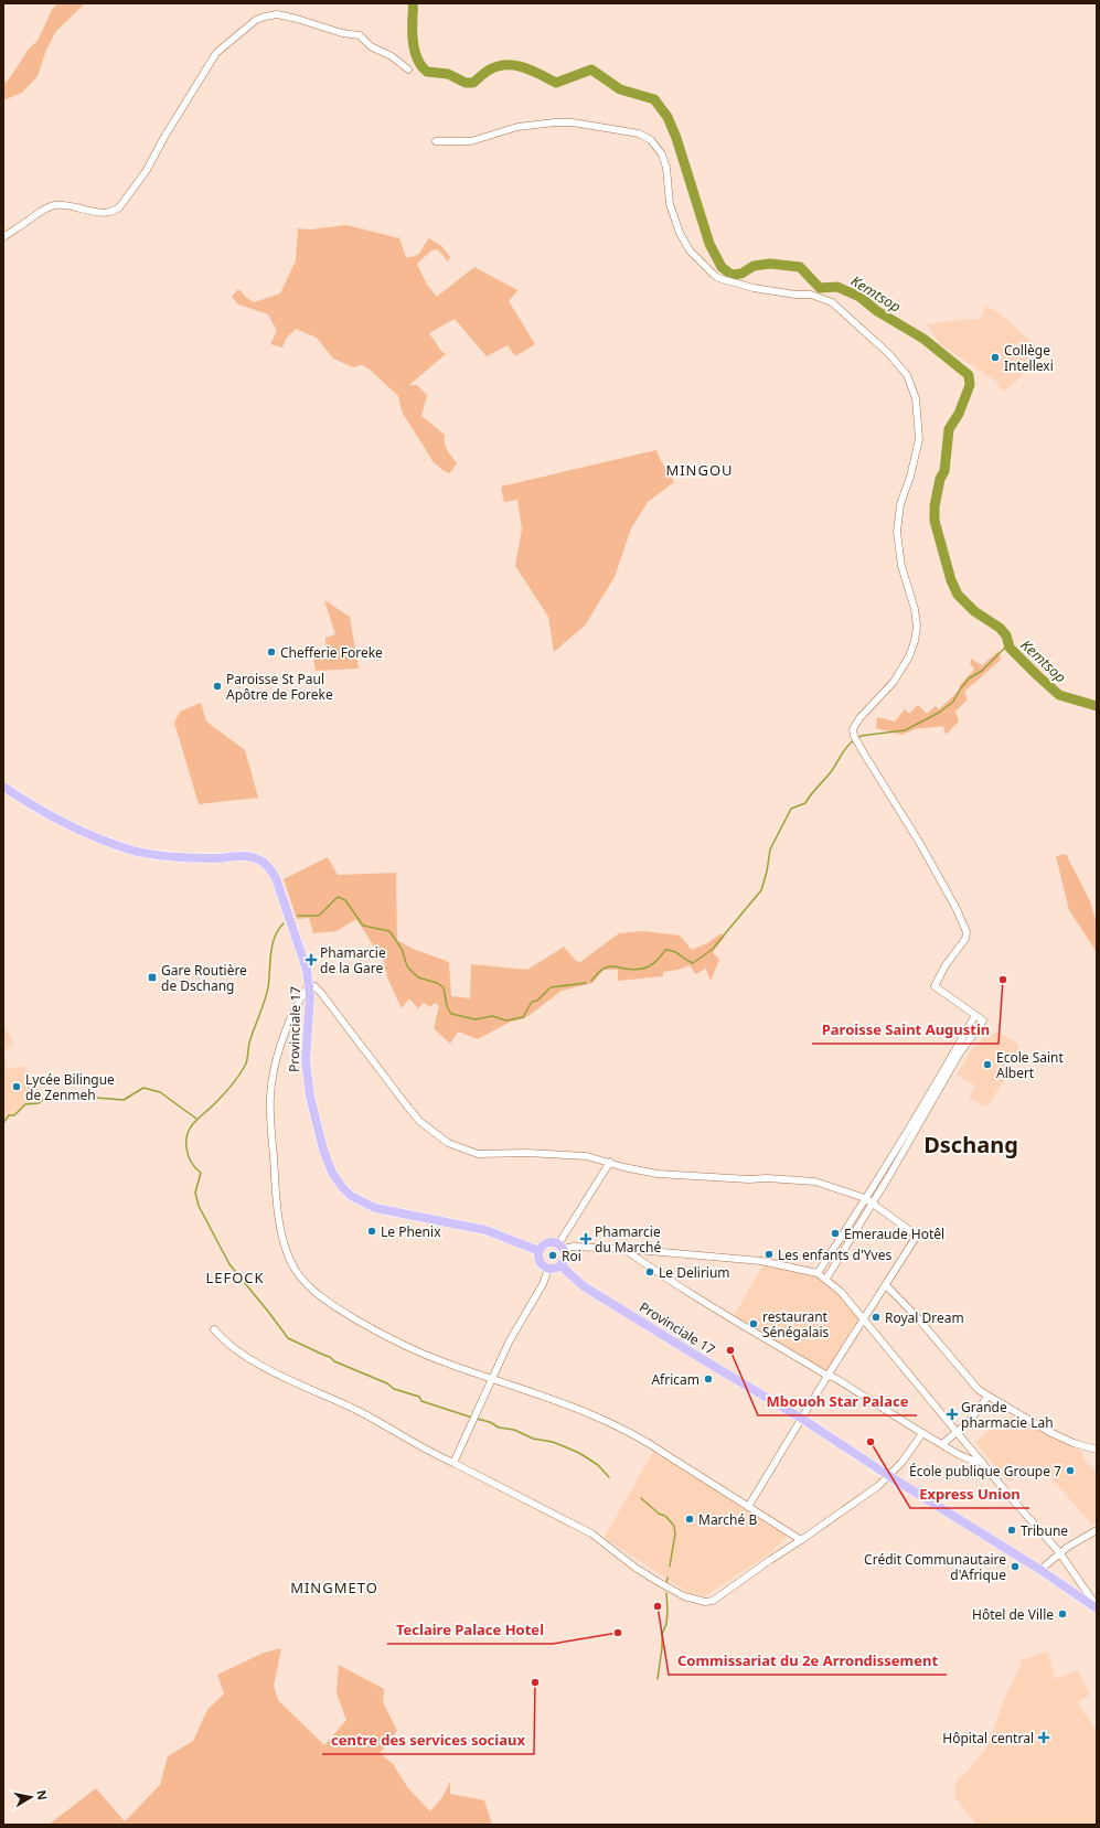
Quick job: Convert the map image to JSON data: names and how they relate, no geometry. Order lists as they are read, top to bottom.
{
  "streets": {
    "main road": ["Provinciale 17"]
  },
  "districts": [
    "MINGOU",
    "Dschang",
    "LEFOCK",
    "MINGMETO"
  ],
  "water": ["Kemtsop"],
  "places": {
    "other": [
      "Collège Intellexi",
      "Chefferie Foreke",
      "Paroisse St Paul Apôtre de Foreke",
      "Paroisse Saint Augustin",
      "Ecole Saint Albert",
      "Lycée Bilingue de Zenmeh",
      "Le Phenix",
      "Emeraude Hotêl",
      "Les enfants d'Yves",
      "Roi",
      "Le Delirium",
      "Royal Dream",
      "restaurant Sénégalais",
      "Mbouoh Star Palace",
      "Africam",
      "Express Union",
      "École publique Groupe 7",
      "Marché B",
      "Tribune",
      "Crédit Communautaire d'Afrique",
      "Commissariat du 2e Arrondissement",
      "Hôtel de Ville",
      "Teclaire Palace Hotel",
      "centre des services sociaux"
    ],
    "health": [
      "Phamarcie de la Gare",
      "Phamarcie du Marché",
      "Grande pharmacie Lah",
      "Hôpital central"
    ],
    "transit": ["Gare Routière de Dschang"]
  },
  "north": "right"
}
